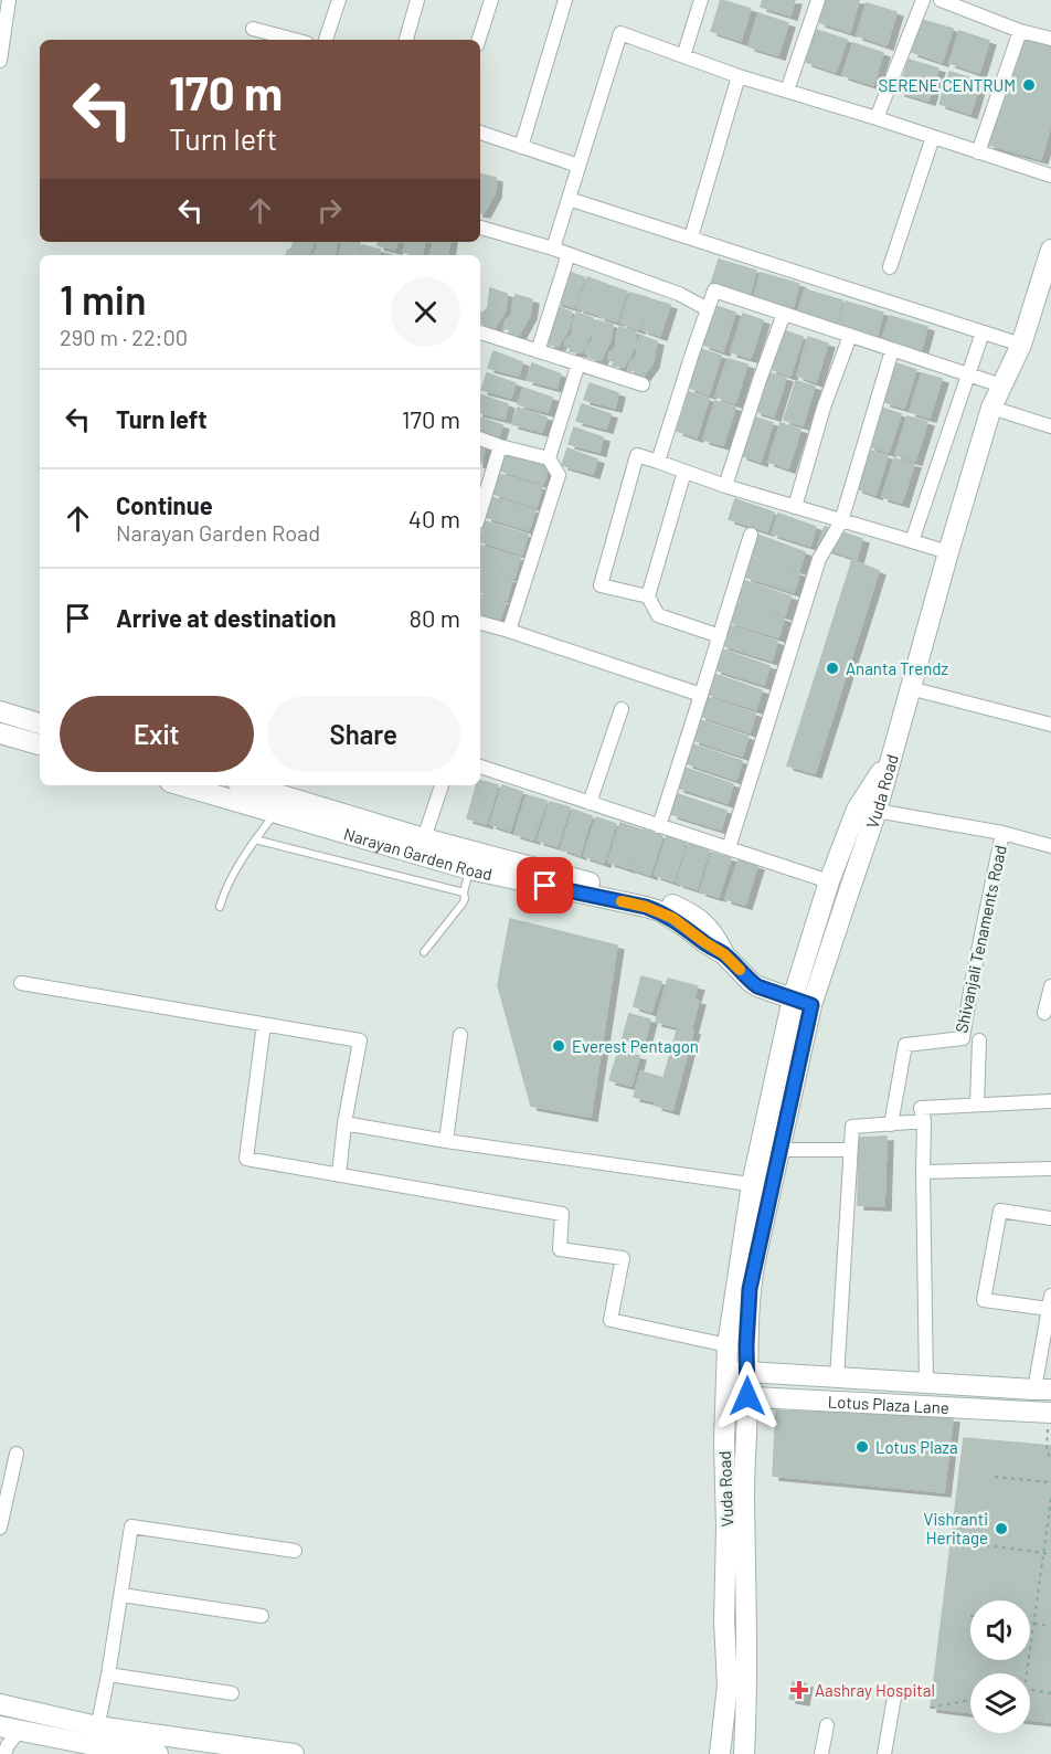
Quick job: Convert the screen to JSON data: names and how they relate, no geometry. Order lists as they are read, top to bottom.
{
  "streets": {
    "street": [
      "Vuda Road",
      "Narayan Garden Road",
      "Shivanjali Tenaments Road",
      "Lotus Plaza Lane"
    ]
  },
  "crossings": [
    ["Vuda Road", "Lotus Plaza Lane"]
  ],
  "places": {
    "other": [
      "SERENE CENTRUM",
      "Ananta Trendz",
      "Everest Pentagon",
      "Lotus Plaza",
      "Vishranti Heritage"
    ],
    "health": ["Aashray Hospital"]
  },
  "page": {
    "turn": ["170 m", "Turn left"],
    "heading": ["1 min", "290 m · 22:00"],
    "list": [
      {
        "name": "Turn left",
        "value": "170 m"
      },
      {
        "name": "Continue",
        "note": "Narayan Garden Road",
        "value": "40 m"
      },
      {
        "name": "Arrive at destination",
        "value": "80 m"
      }
    ],
    "buttons": ["Exit", "Share"]
  }
}
